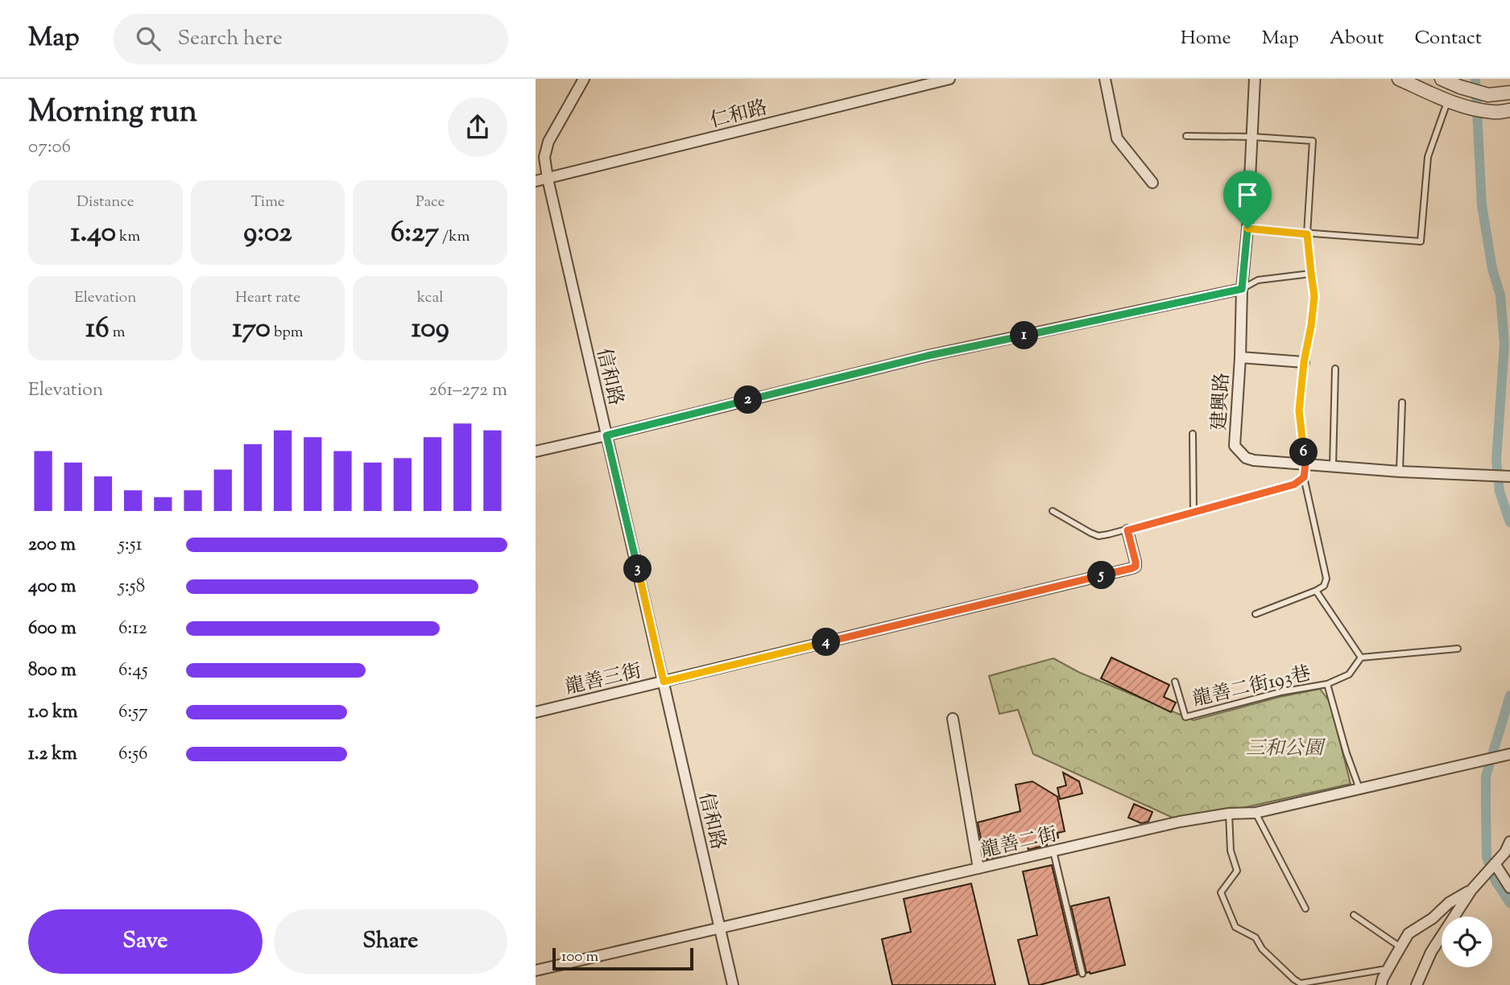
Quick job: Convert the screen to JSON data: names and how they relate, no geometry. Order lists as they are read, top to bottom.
{
  "streets": {
    "street": [
      "仁和路",
      "信和路",
      "建興路",
      "龍善三街",
      "龍善二街"
    ],
    "lane": ["龍善二街193巷"]
  },
  "crossings": [
    ["仁和路", "信和路"],
    ["信和路", "龍善三街"],
    ["信和路", "龍善二街"],
    ["龍善二街193巷", "龍善二街"]
  ],
  "parks": ["三和公園"],
  "scale_bar": "100 m",
  "page": {
    "header": "Map",
    "search": "Search here",
    "nav": [
      "Home",
      "Map",
      "About",
      "Contact"
    ],
    "heading": ["Morning run", "07:06"],
    "stats": [
      ["Distance", "1.40 km"],
      ["Time", "9:02"],
      ["Pace", "6:27 /km"],
      ["Elevation", "16 m"],
      ["Heart rate", "170 bpm"],
      ["kcal", "109"]
    ],
    "pins": [
      "1",
      "2",
      "6",
      "3",
      "5",
      "4"
    ],
    "chart": ["Elevation", "261–272 m"],
    "list": [
      {
        "name": "200 m",
        "note": "5:51"
      },
      {
        "name": "400 m",
        "note": "5:58"
      },
      {
        "name": "600 m",
        "note": "6:12"
      },
      {
        "name": "800 m",
        "note": "6:45"
      },
      {
        "name": "1.0 km",
        "note": "6:57"
      },
      {
        "name": "1.2 km",
        "note": "6:56"
      }
    ],
    "buttons": ["Save", "Share"],
    "scale": "100 m"
  }
}
